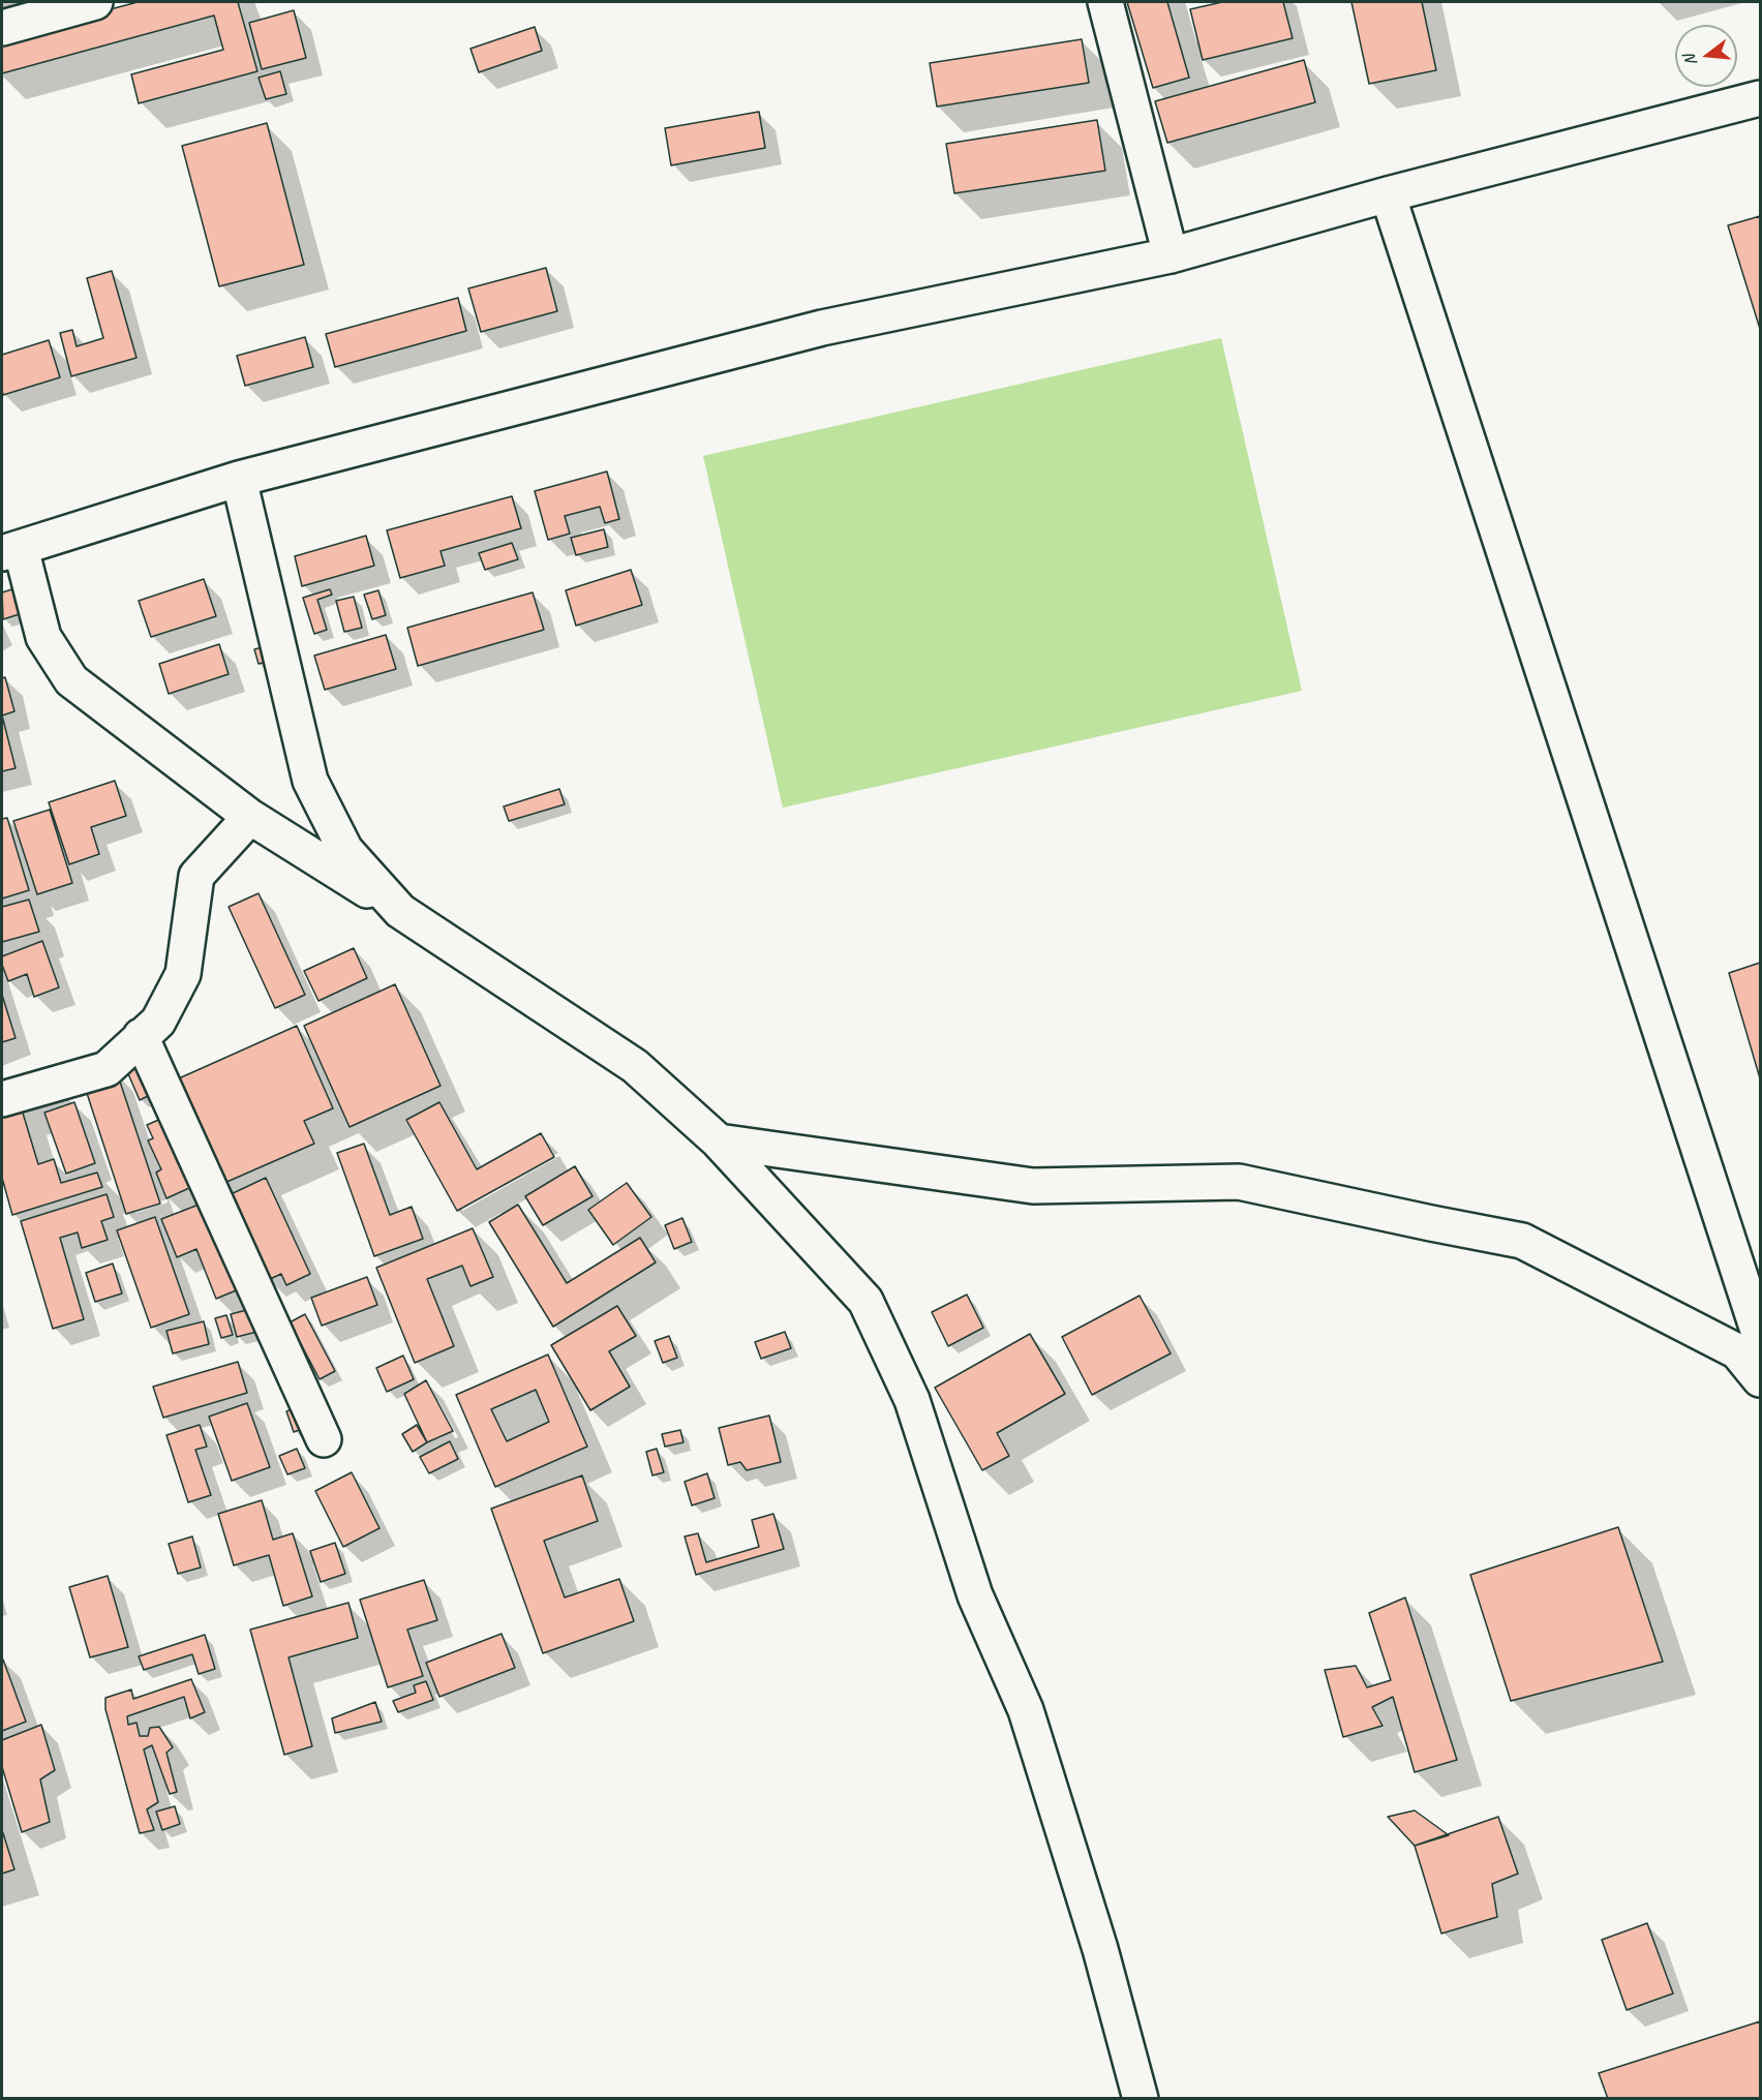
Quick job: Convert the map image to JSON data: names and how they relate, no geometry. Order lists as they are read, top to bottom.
{
  "north": "left"
}
